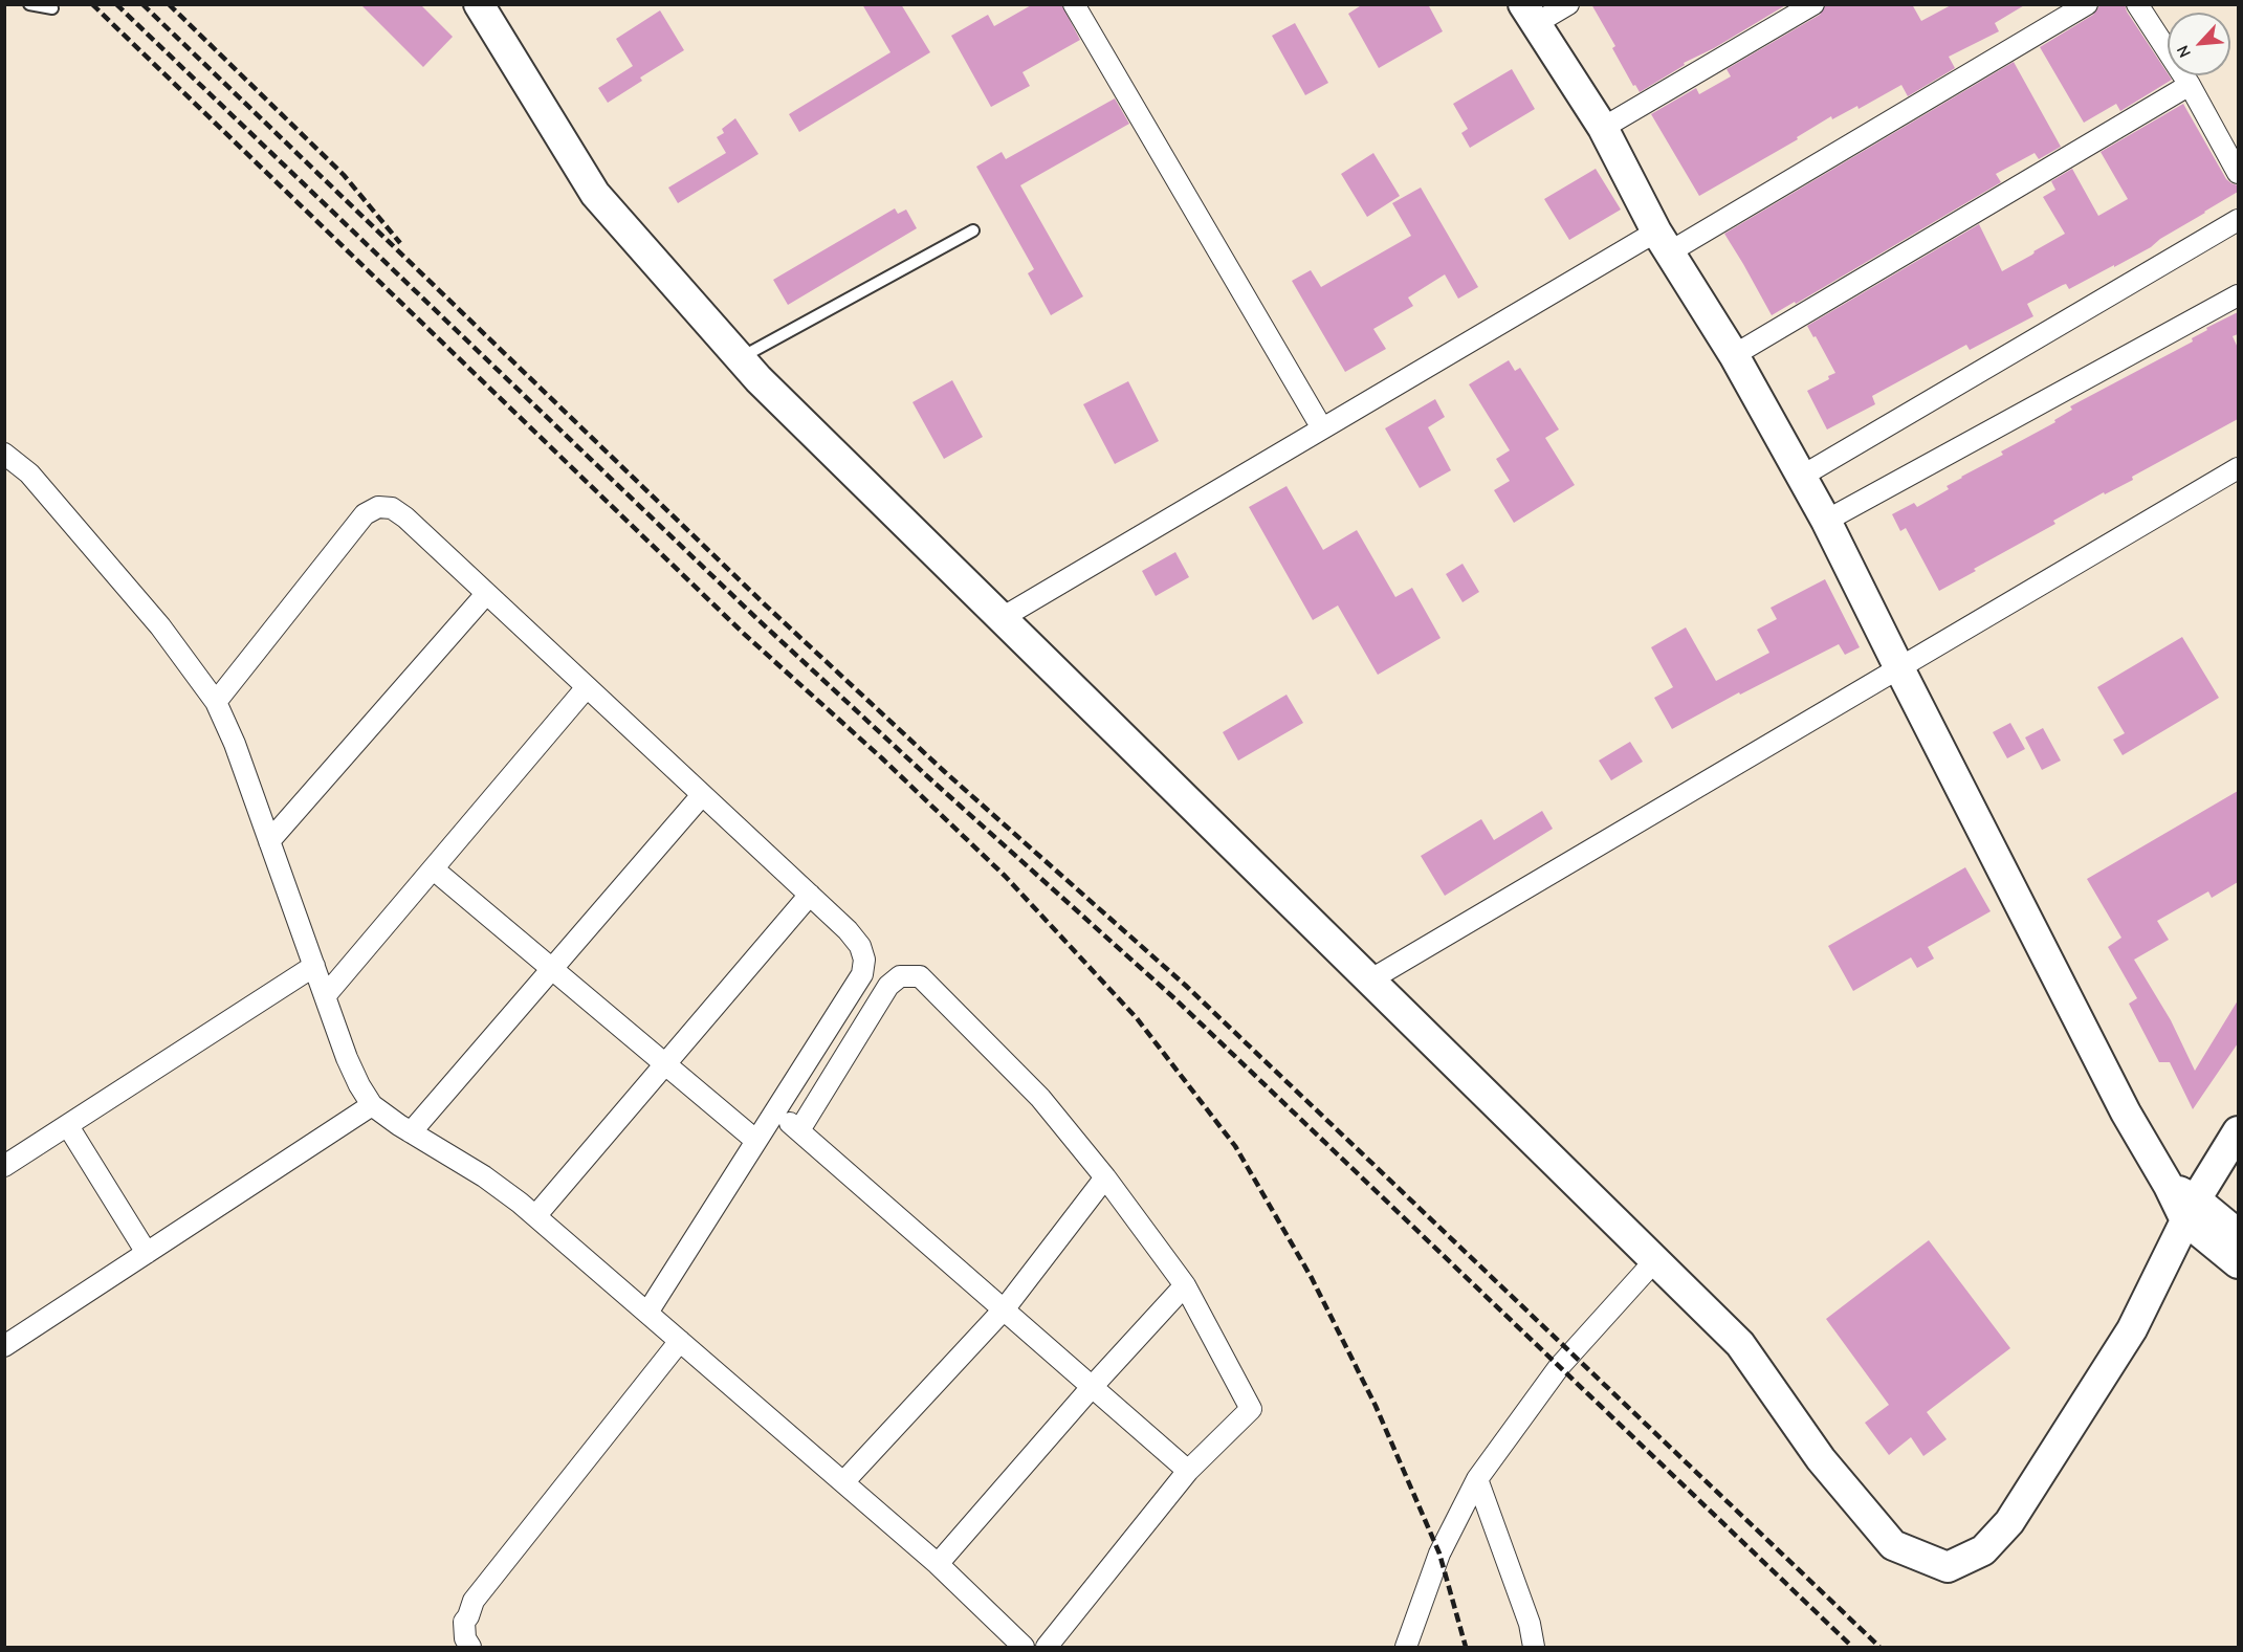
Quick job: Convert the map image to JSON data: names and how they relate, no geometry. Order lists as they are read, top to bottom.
{
  "north": "bottom left"
}
